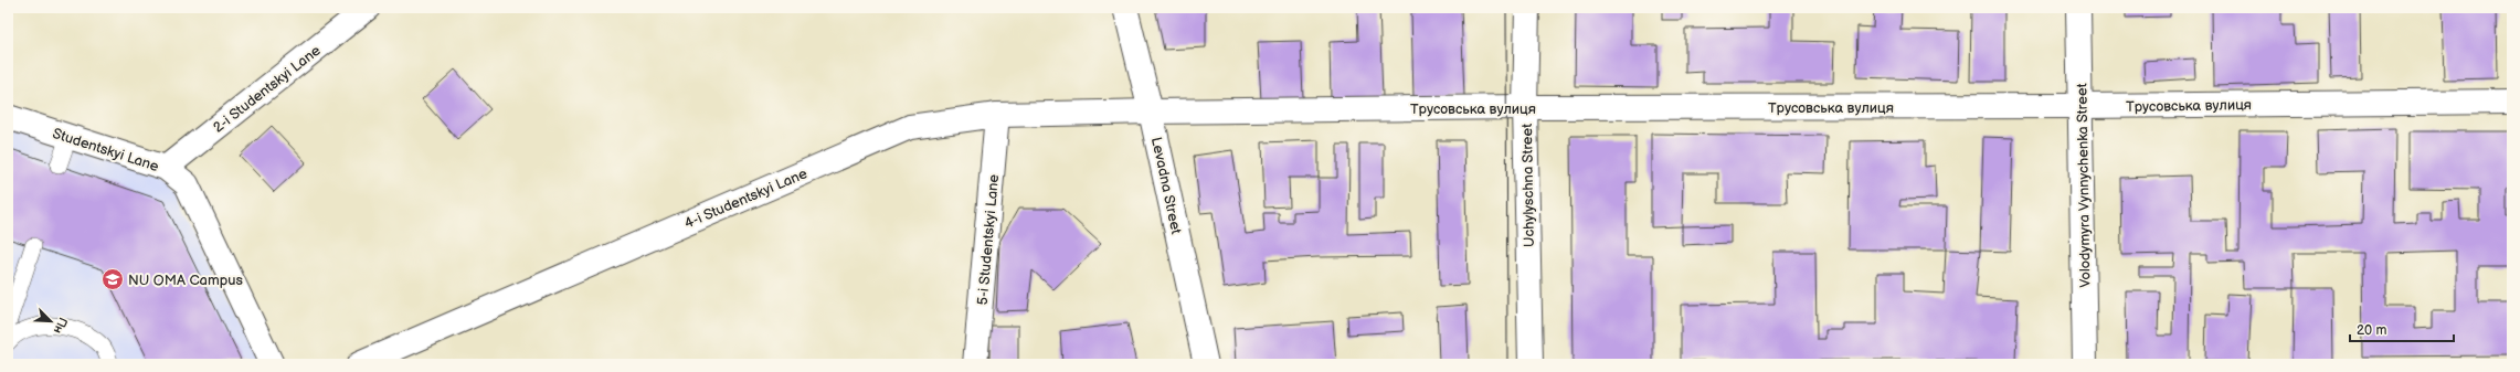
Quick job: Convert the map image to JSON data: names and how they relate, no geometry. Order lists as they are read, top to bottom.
{
  "streets": {
    "street": [
      "2-i Studentskyi Lane",
      "Трусовська вулиця",
      "Studentskyi Lane",
      "Levadna Street",
      "Uchylyschna Street",
      "Volodymyra Vynnychenka Street",
      "4-i Studentskyi Lane",
      "5-i Studentskyi Lane"
    ]
  },
  "crossings": [
    ["2-i Studentskyi Lane", "Studentskyi Lane"],
    ["Трусовська вулиця", "Levadna Street"],
    ["Трусовська вулиця", "Uchylyschna Street"],
    ["Трусовська вулиця", "Volodymyra Vynnychenka Street"],
    ["Трусовська вулиця", "4-i Studentskyi Lane"],
    ["Levadna Street", "4-i Studentskyi Lane"],
    ["4-i Studentskyi Lane", "5-i Studentskyi Lane"]
  ],
  "places": {
    "school or university": ["NU OMA Campus"]
  },
  "scale_bar": "20 m",
  "north": "bottom right"
}
